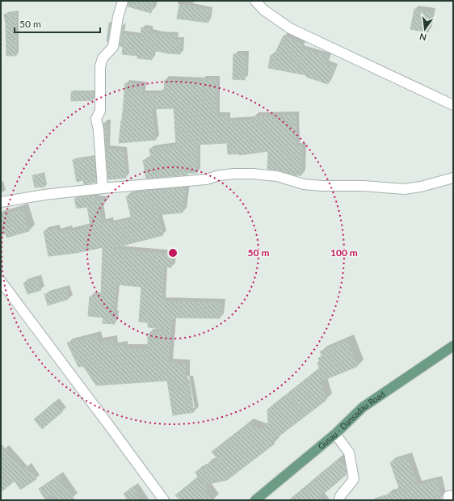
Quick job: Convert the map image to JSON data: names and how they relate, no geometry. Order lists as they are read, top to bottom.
{
  "streets": {
    "main road": ["Gusau - Dansadau Road"]
  },
  "scale_bar": "50 m",
  "north": "bottom",
  "rings": ["50 m", "100 m"]
}
